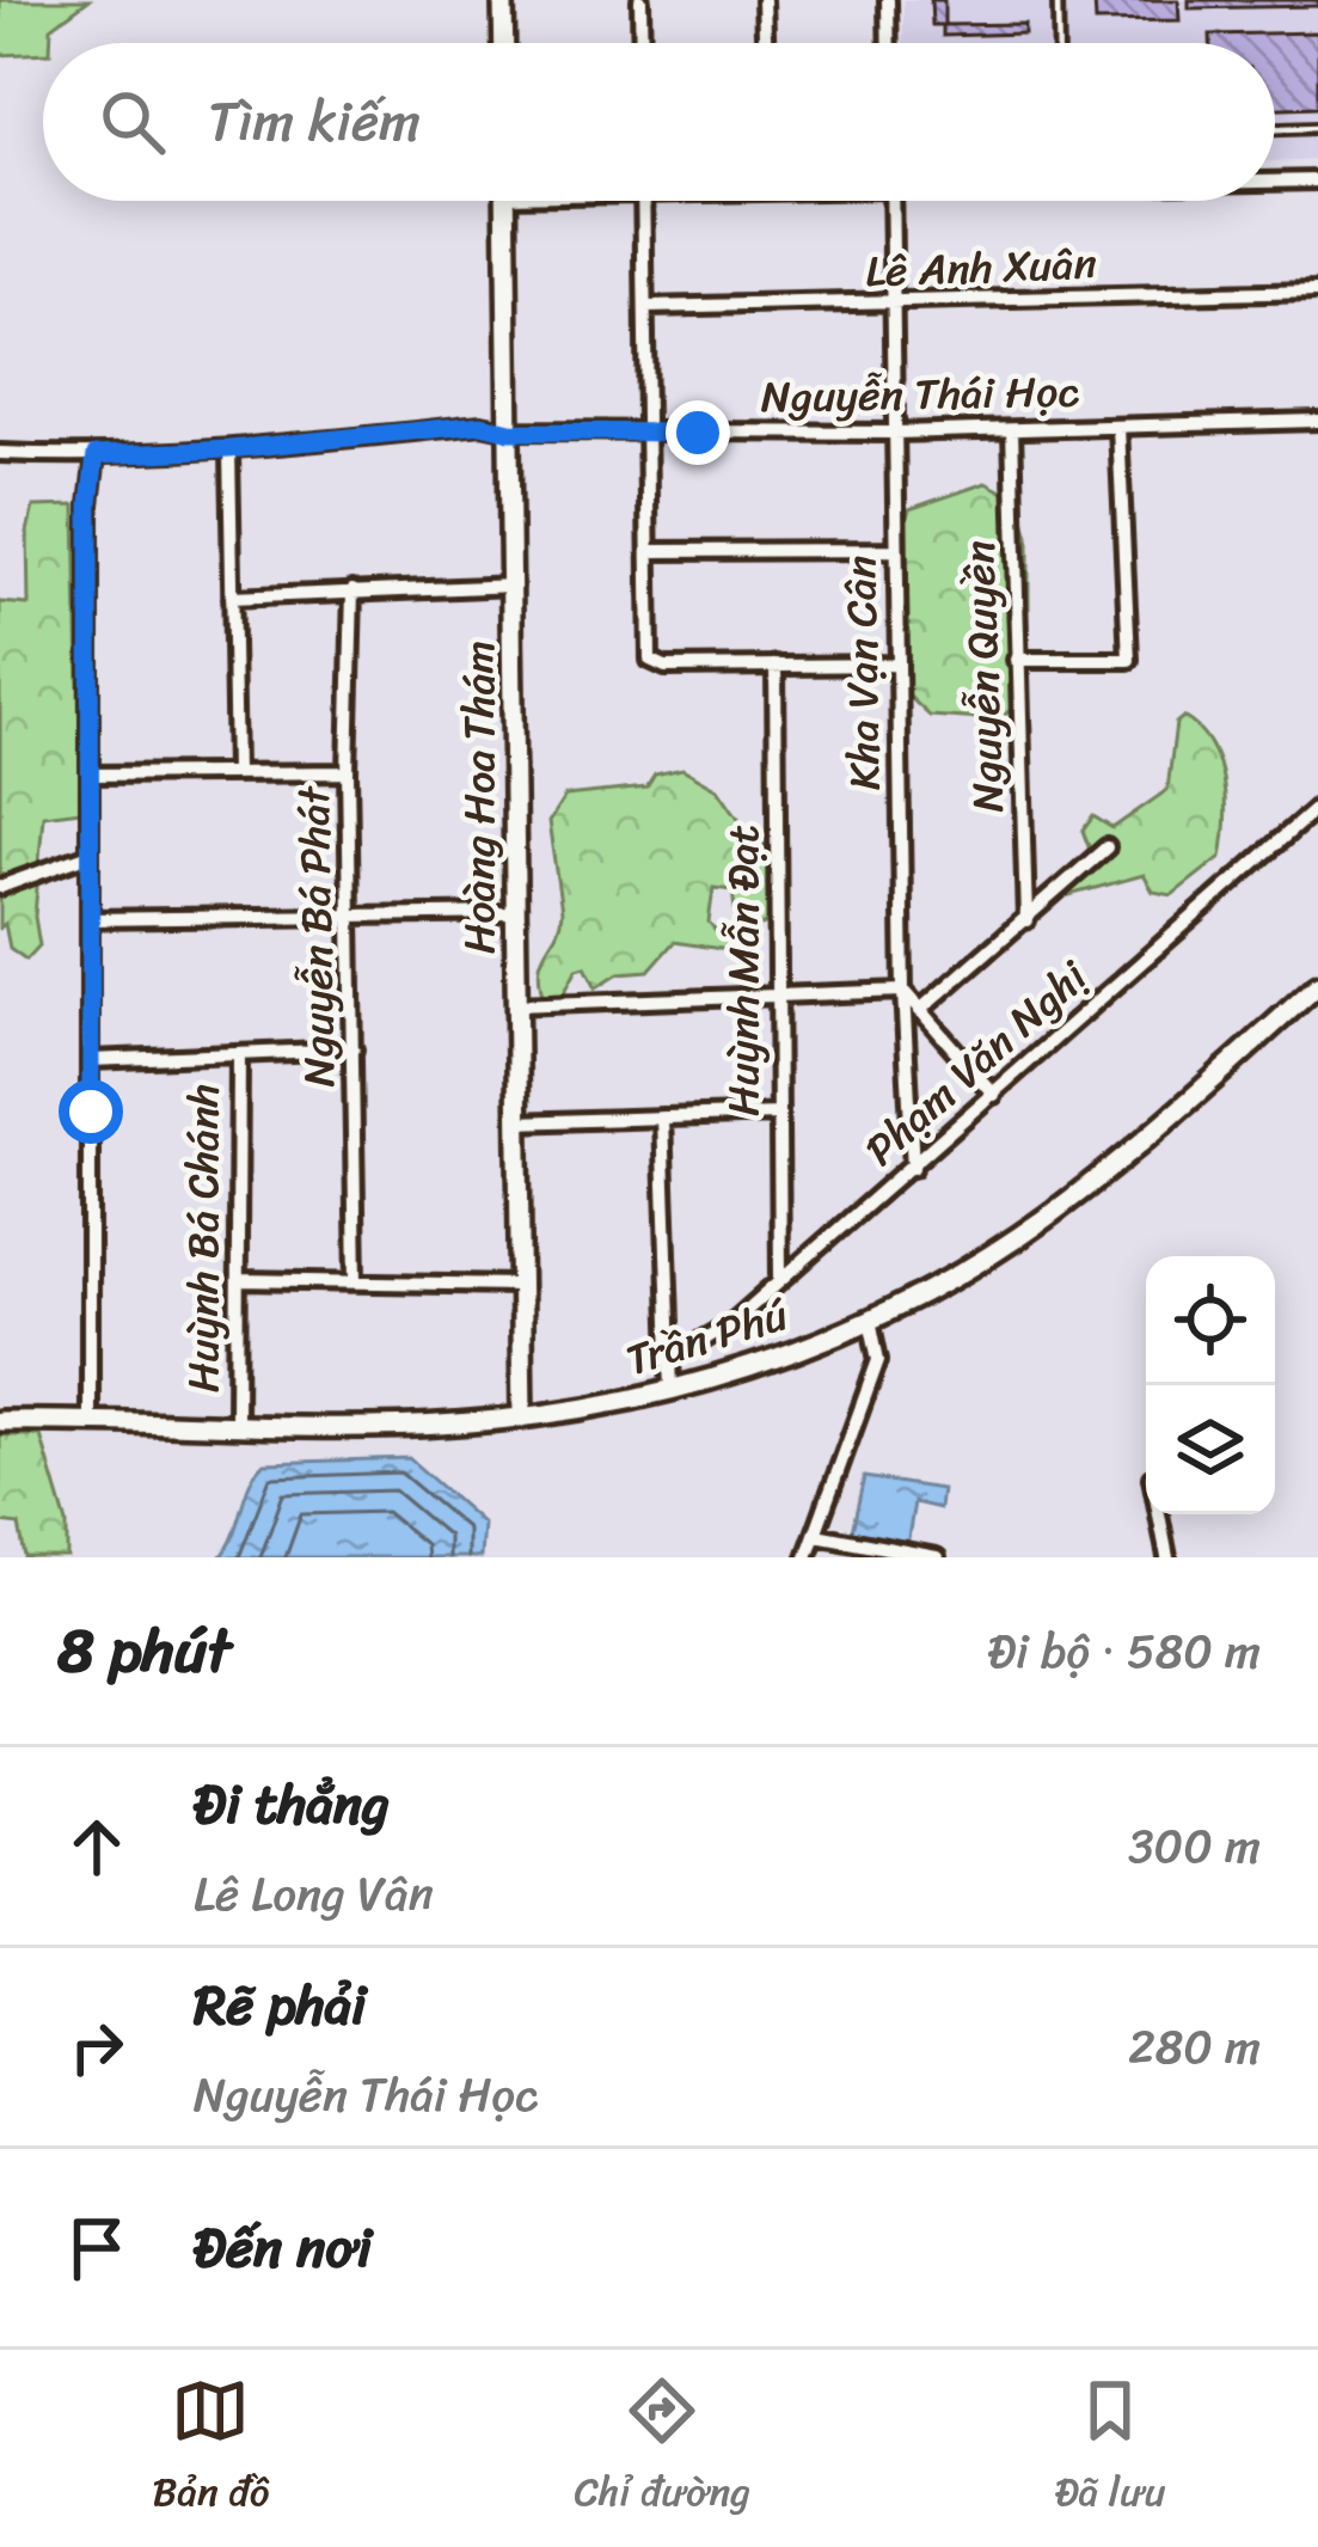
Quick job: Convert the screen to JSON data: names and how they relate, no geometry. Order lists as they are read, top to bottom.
{
  "streets": {
    "main road": ["Hoàng Hoa Thám", "Trần Phú"],
    "street": [
      "Lê Anh Xuân",
      "Nguyễn Thái Học",
      "Kha Vạn Cân",
      "Nguyễn Quyền",
      "Nguyễn Bá Phát",
      "Huỳnh Mẫn Đạt",
      "Phạm Văn Nghị",
      "Huỳnh Bá Chánh"
    ]
  },
  "crossings": [
    ["Lê Anh Xuân", "Kha Vạn Cân"],
    ["Nguyễn Thái Học", "Kha Vạn Cân"],
    ["Nguyễn Thái Học", "Nguyễn Quyền"],
    ["Nguyễn Thái Học", "Hoàng Hoa Thám"],
    ["Kha Vạn Cân", "Phạm Văn Nghị"],
    ["Hoàng Hoa Thám", "Trần Phú"],
    ["Huỳnh Mẫn Đạt", "Phạm Văn Nghị"],
    ["Huỳnh Bá Chánh", "Trần Phú"]
  ],
  "page": {
    "search": "Tìm kiếm",
    "heading": ["8 phút", "Đi bộ · 580 m"],
    "list": [
      ["Đi thẳng", "Lê Long Vân", "300 m"],
      ["Rẽ phải", "Nguyễn Thái Học", "280 m"],
      "Đến nơi"
    ],
    "nav": ["Bản đồ", "Chỉ đường", "Đã lưu"]
  }
}
